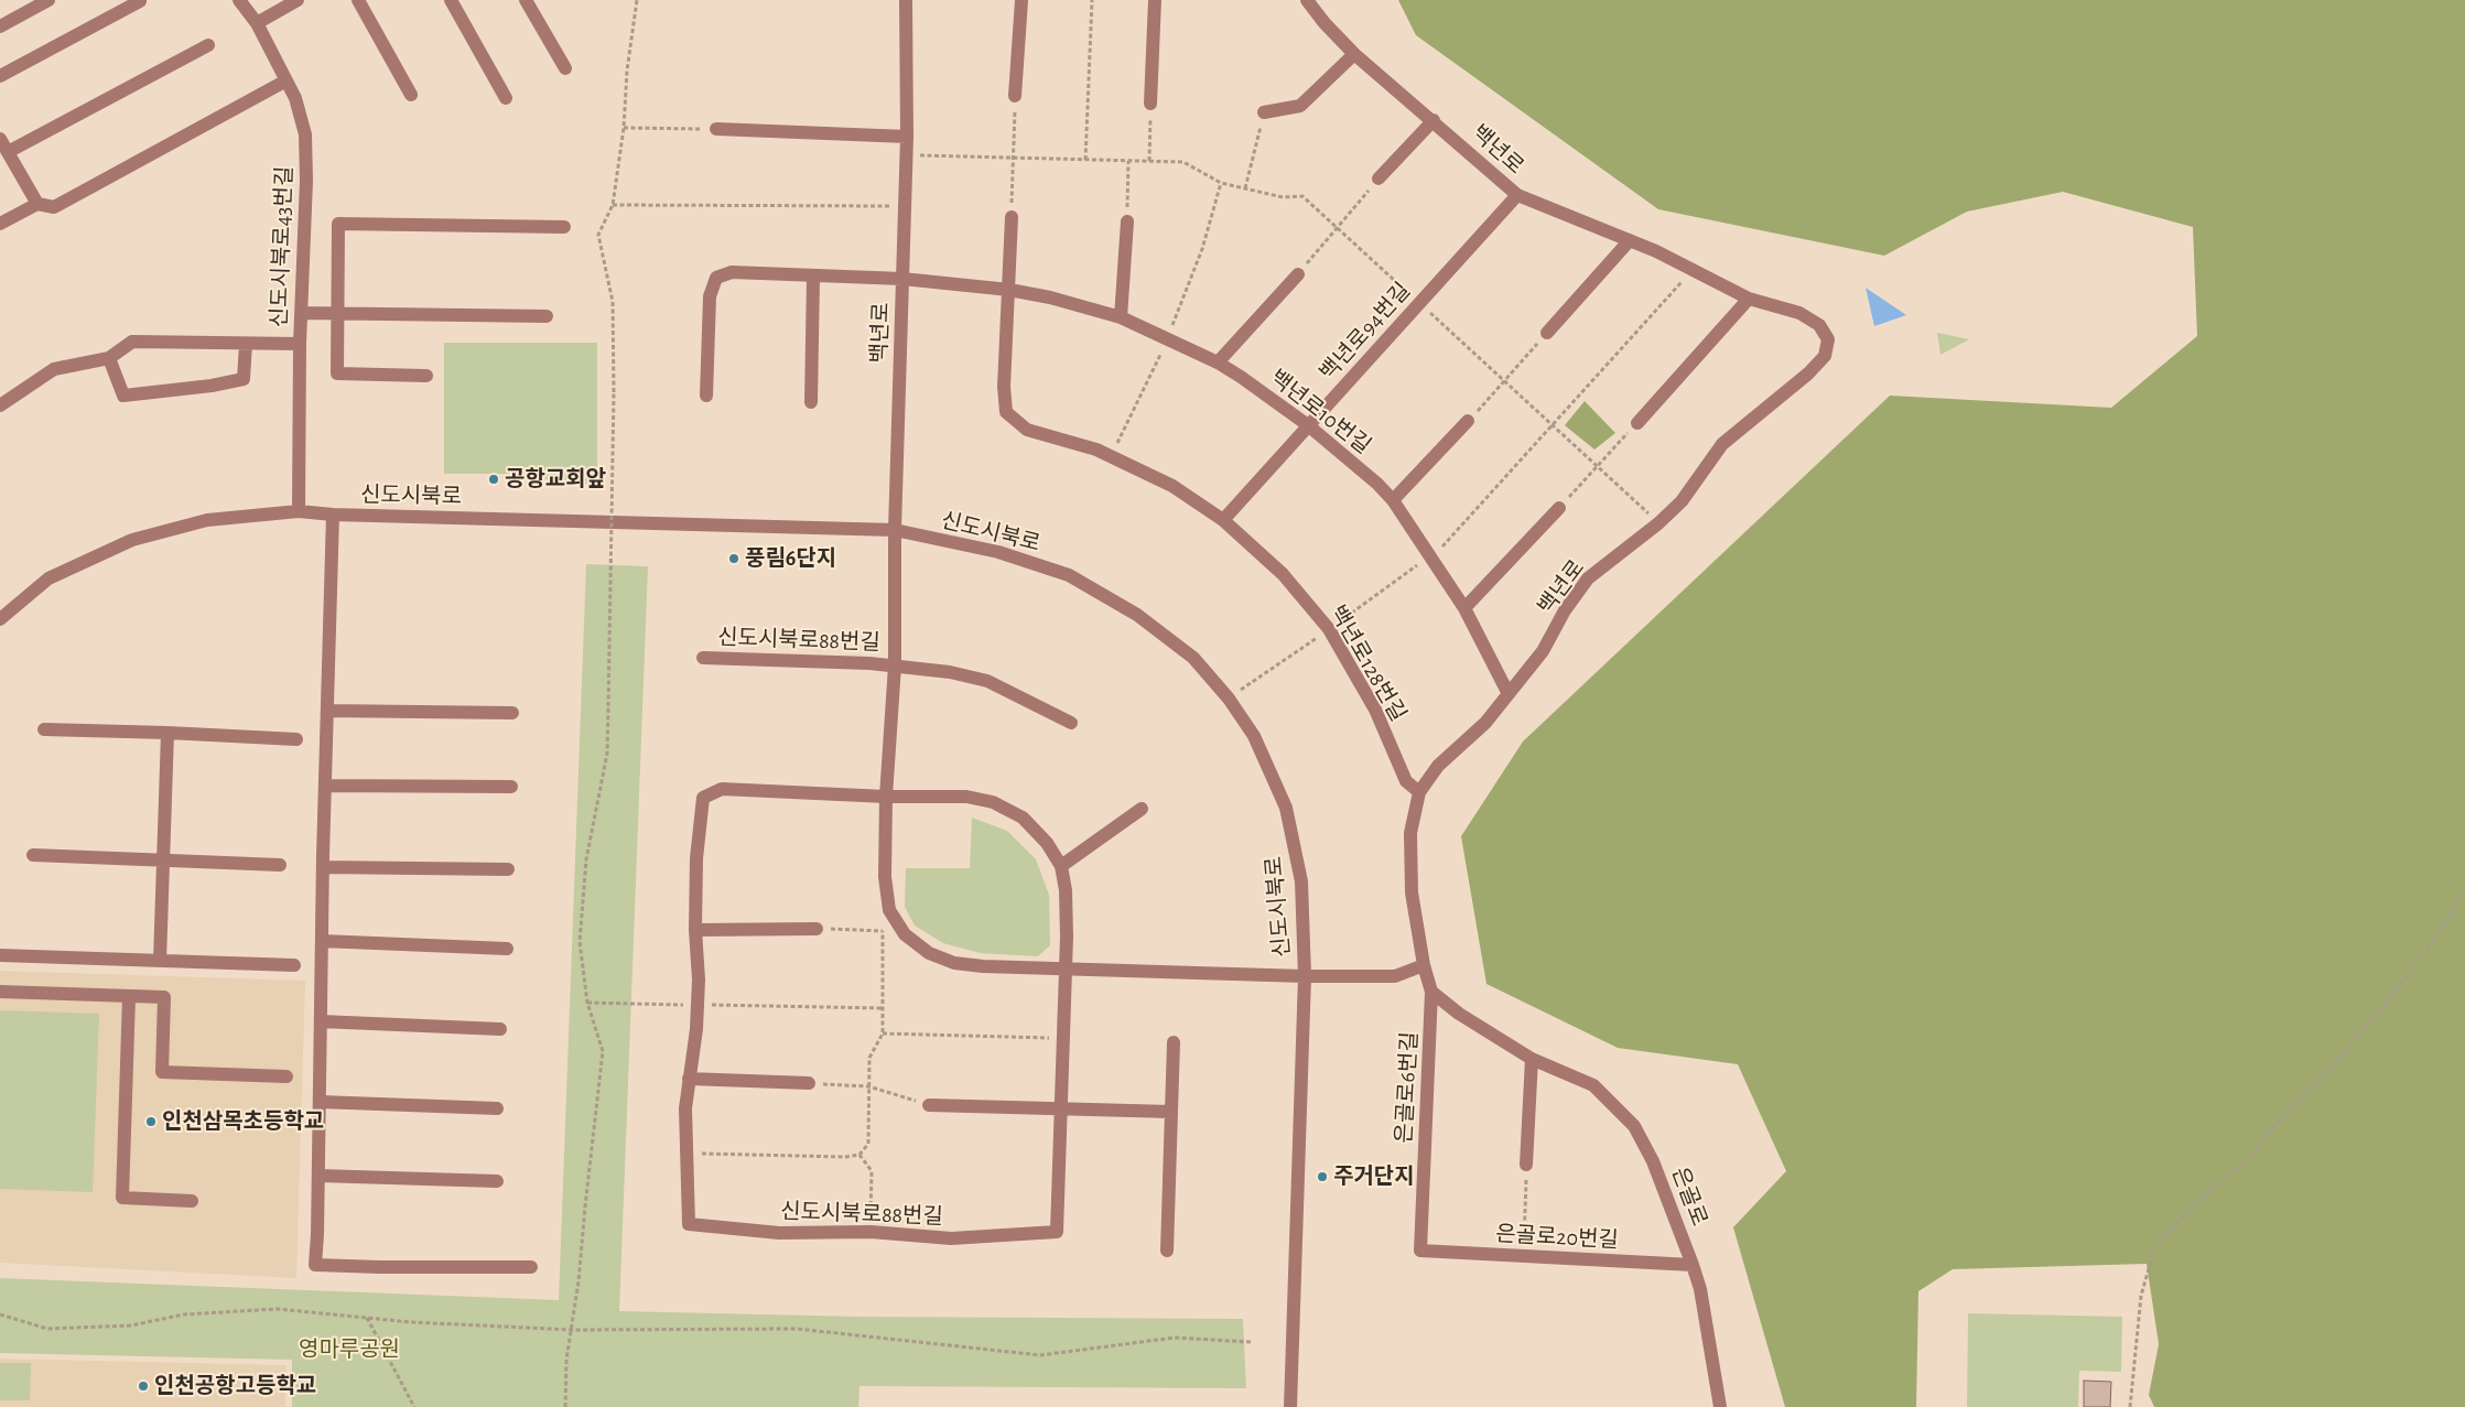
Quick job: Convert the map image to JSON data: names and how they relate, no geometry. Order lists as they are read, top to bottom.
{
  "streets": {
    "street": [
      "백년로",
      "신도시북로43번길",
      "백년로94번길",
      "백년로10번길",
      "신도시북로",
      "신도시북로88번길",
      "백년로128번길",
      "은골로6번길",
      "은골로",
      "은골로20번길"
    ]
  },
  "crossings": [
    ["백년로", "백년로94번길"],
    ["백년로", "백년로10번길"],
    ["백년로", "신도시북로"],
    ["백년로", "신도시북로88번길"],
    ["백년로", "백년로128번길"],
    ["신도시북로43번길", "신도시북로"],
    ["백년로94번길", "백년로10번길"],
    ["백년로94번길", "백년로128번길"],
    ["백년로10번길", "백년로128번길"],
    ["신도시북로", "신도시북로88번길"],
    ["은골로6번길", "은골로"],
    ["은골로6번길", "은골로20번길"],
    ["은골로", "은골로20번길"]
  ],
  "parks": ["영마루공원"],
  "places": [
    "공항교회앞",
    "풍림6단지",
    "인천삼목초등학교",
    "주거단지",
    "인천공항고등학교"
  ]
}
